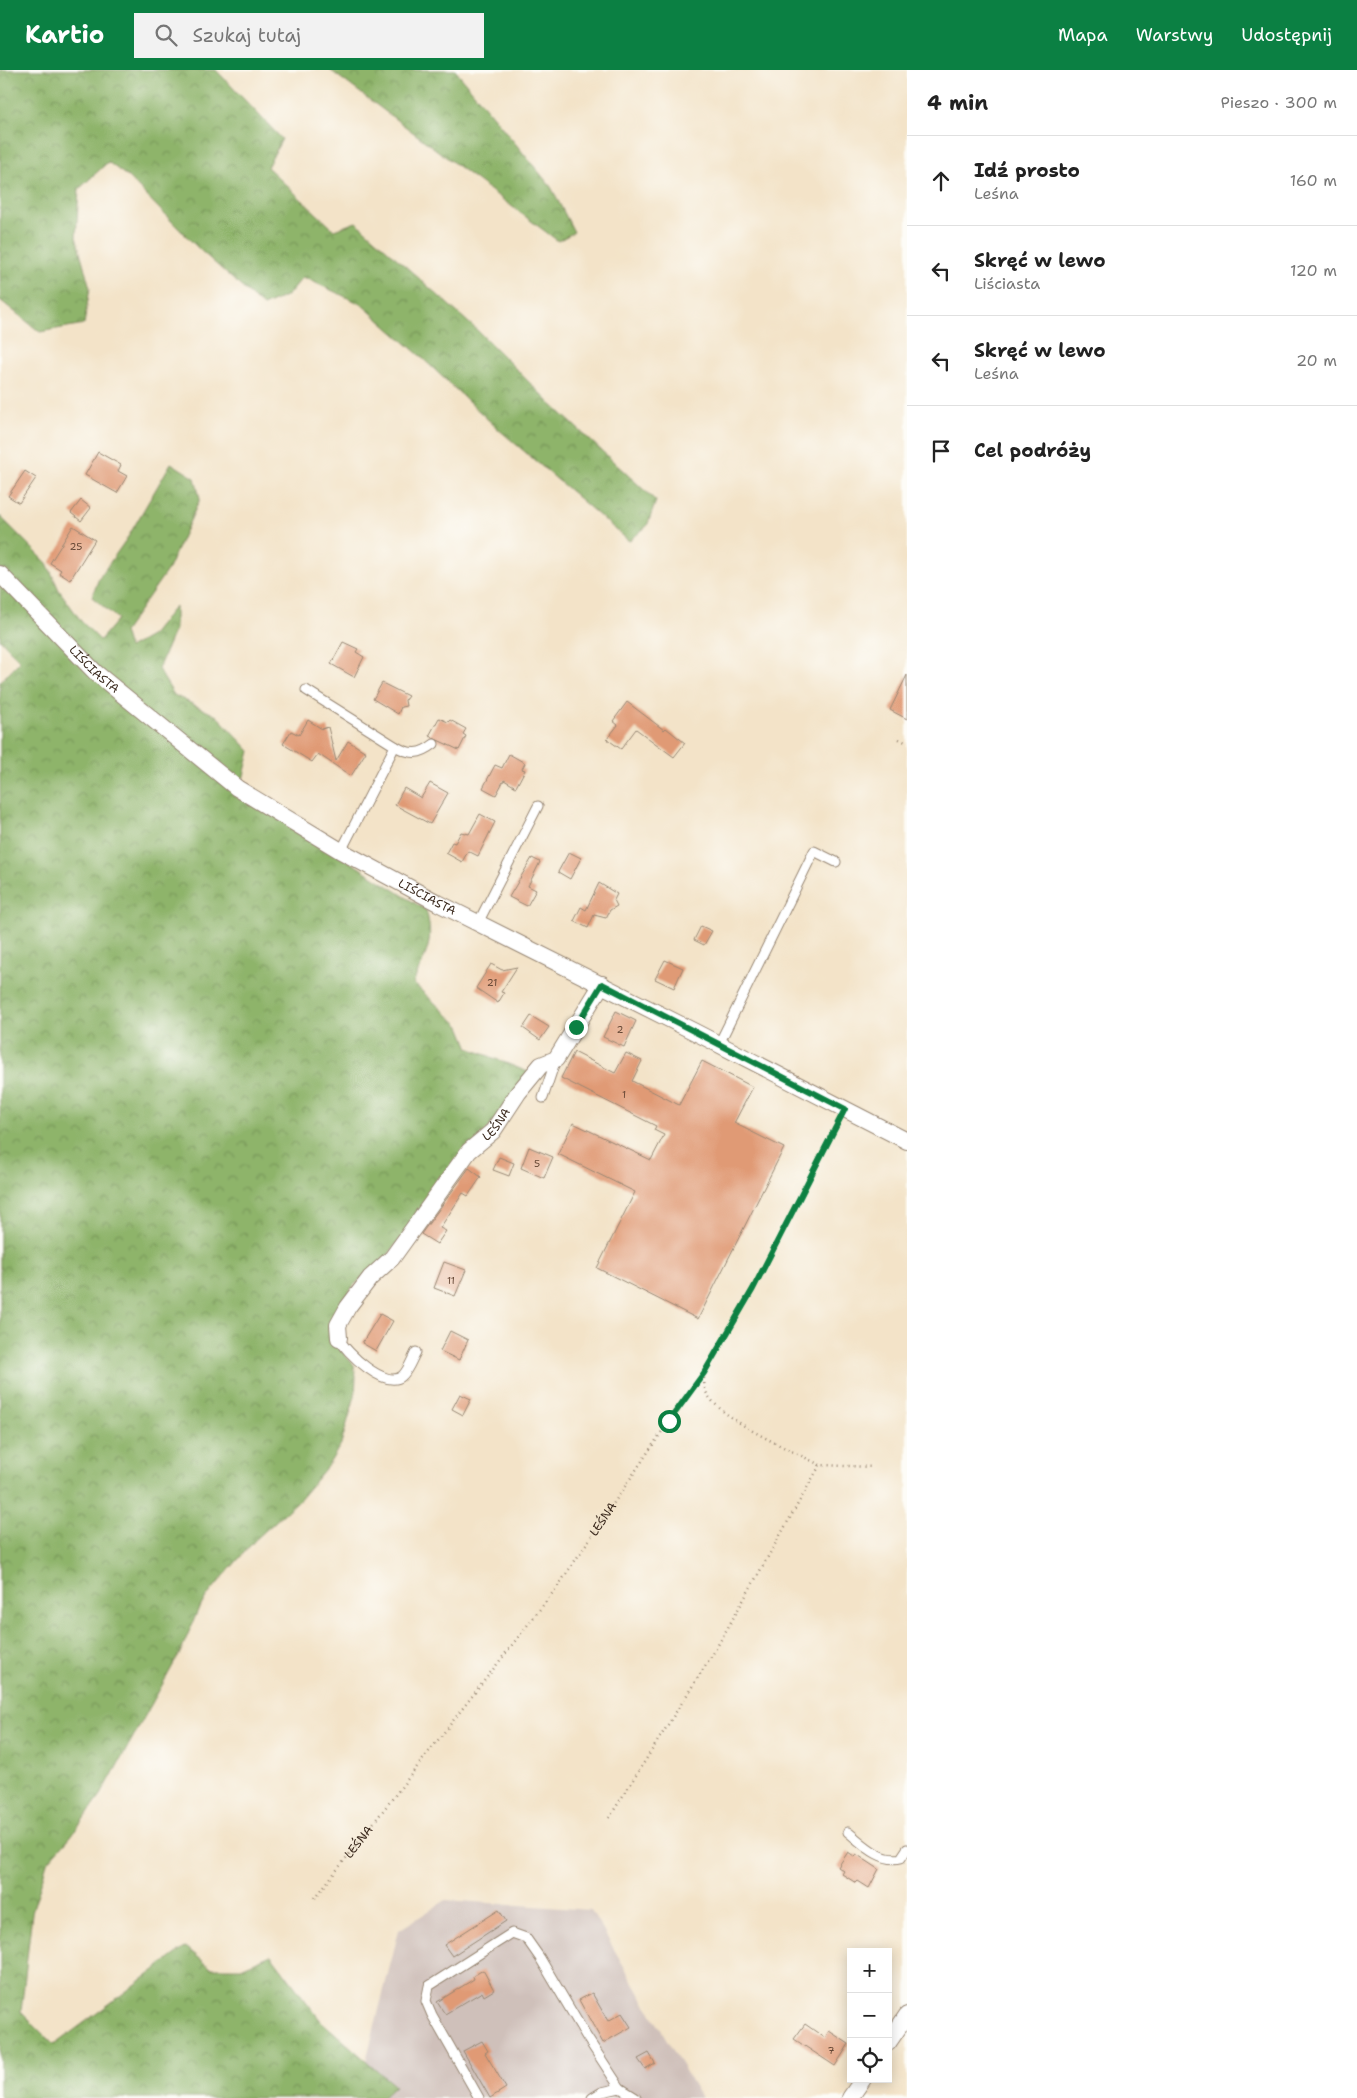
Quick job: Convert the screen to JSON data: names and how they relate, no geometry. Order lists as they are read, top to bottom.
{
  "streets": {
    "street": ["LIŚCIASTA", "LEŚNA"]
  },
  "crossings": [
    ["LIŚCIASTA", "LEŚNA"]
  ],
  "house_numbers": [
    "25",
    "21",
    "2",
    "1",
    "5",
    "11",
    "7"
  ],
  "page": {
    "header": "Kartio",
    "search": "Szukaj tutaj",
    "nav": ["Mapa", "Warstwy", "Udostępnij"],
    "heading": ["4 min", "Pieszo · 300 m"],
    "list": [
      ["Idź prosto", "Leśna", "160 m"],
      ["Skręć w lewo", "Liściasta", "120 m"],
      ["Skręć w lewo", "Leśna", "20 m"],
      "Cel podróży"
    ],
    "map_buttons": ["+", "−"]
  }
}
